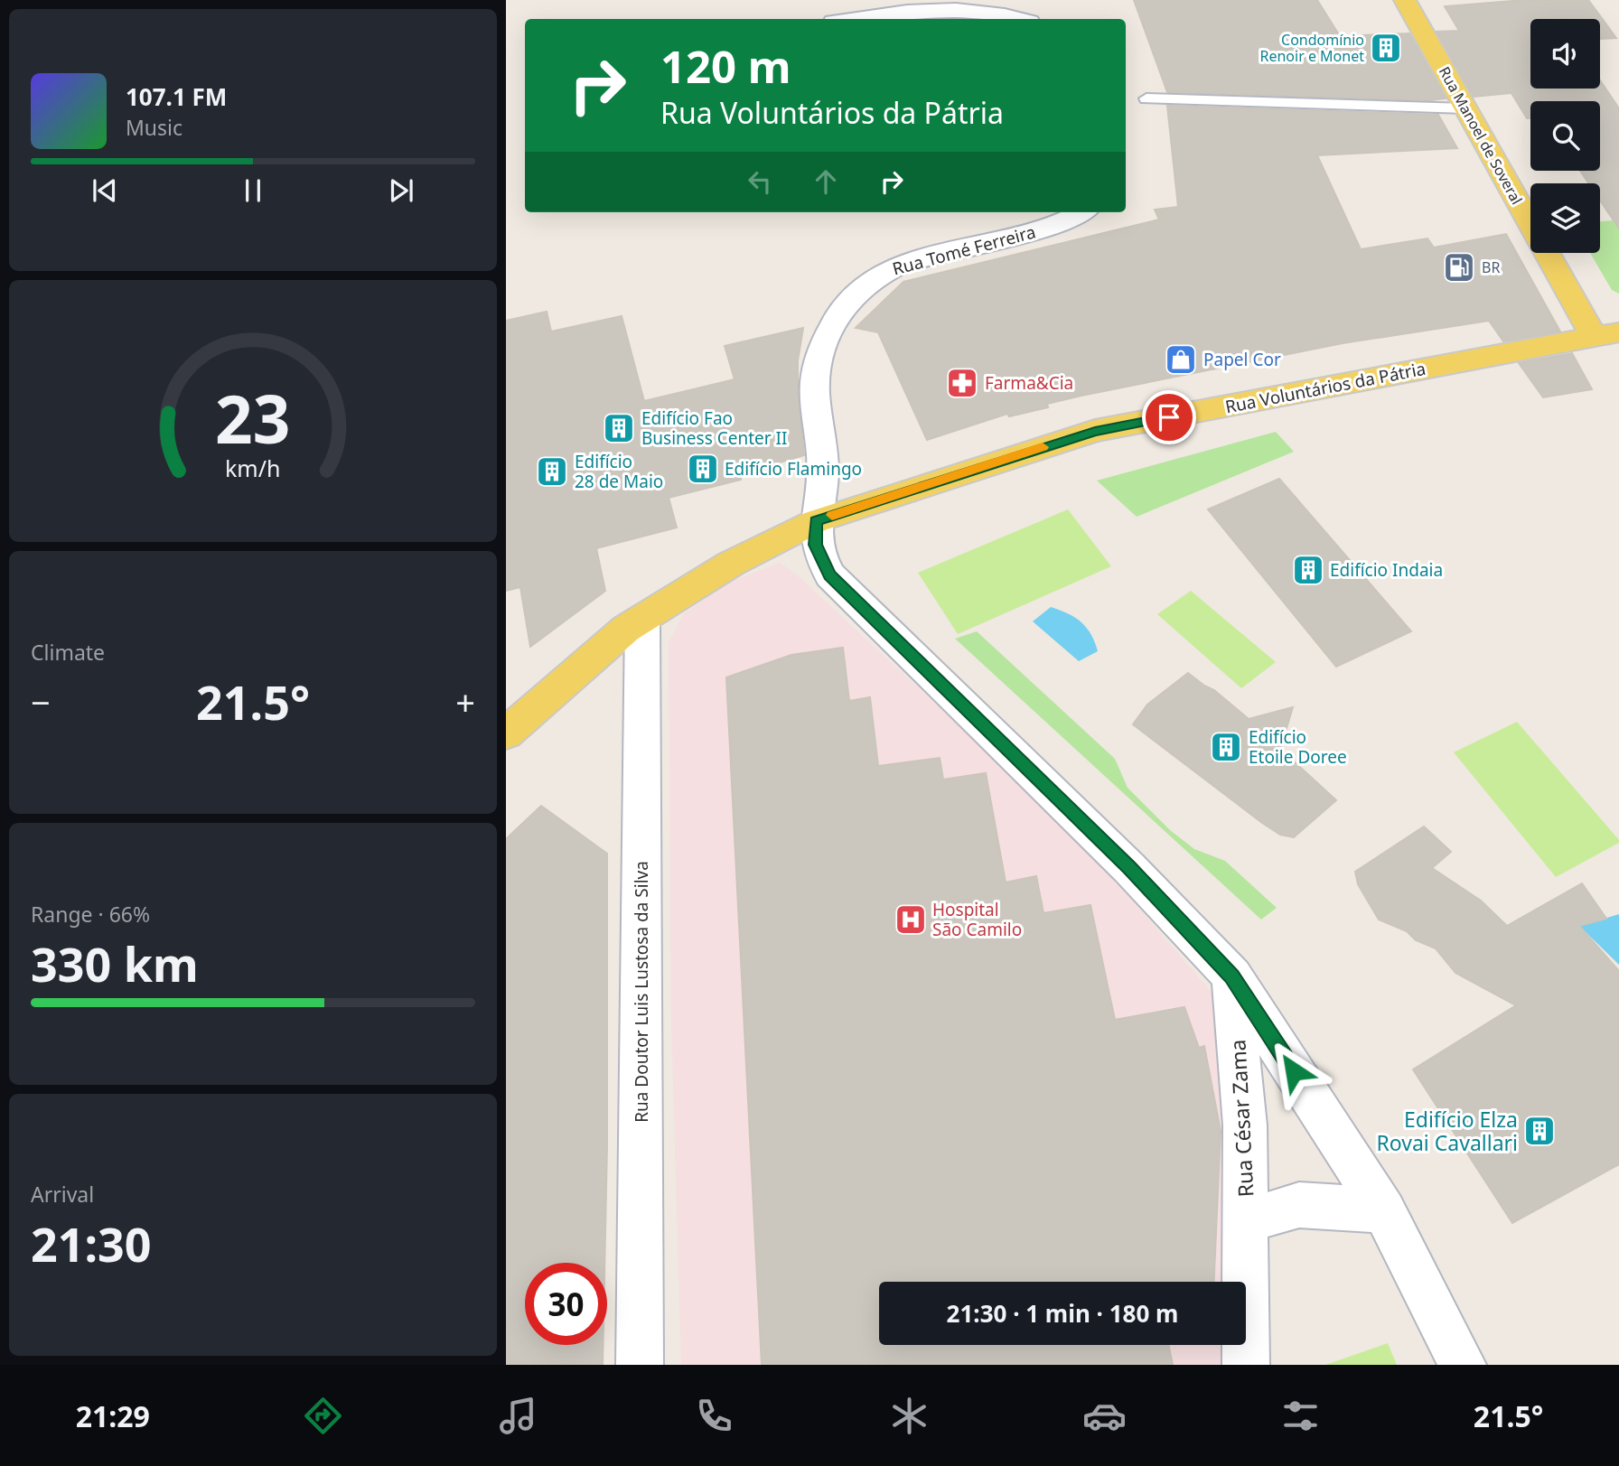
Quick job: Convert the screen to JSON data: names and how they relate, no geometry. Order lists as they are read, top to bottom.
{
  "streets": {
    "main road": ["Rua Manoel de Soveral", "Rua Voluntários da Pátria"],
    "street": ["Rua Tomé Ferreira", "Rua Doutor Luis Lustosa da Silva", "Rua César Zama"]
  },
  "crossings": [
    ["Rua Manoel de Soveral", "Rua Voluntários da Pátria"],
    ["Rua Tomé Ferreira", "Rua Voluntários da Pátria"],
    ["Rua Tomé Ferreira", "Rua César Zama"],
    ["Rua Voluntários da Pátria", "Rua Doutor Luis Lustosa da Silva"]
  ],
  "places": {
    "building": [
      "Condomínio Renoir e Monet",
      "Edifício Fao Business Center II",
      "Edifício Flamingo",
      "Edifício 28 de Maio",
      "Edifício Indaia",
      "Edifício Etoile Doree",
      "Edifício Elza Rovai Cavallari"
    ],
    "fuel station": ["BR"],
    "shop": ["Papel Cor"],
    "pharmacy": ["Farma&Cia"],
    "hospital": ["Hospital São Camilo"]
  },
  "page": {
    "turn": ["120 m", "Rua Voluntários da Pátria"],
    "song": ["107.1 FM", "Music"],
    "tile": [
      "Climate",
      ["Range · 66%", "330 km"],
      ["Arrival", "21:30"]
    ],
    "heat": ["−", "21.5°", "+"],
    "limit": "30",
    "trip": "21:30 · 1 min · 180 m",
    "tabs": ["21:29", "21.5°"],
    "gauge": ["23", "km/h"]
  }
}
